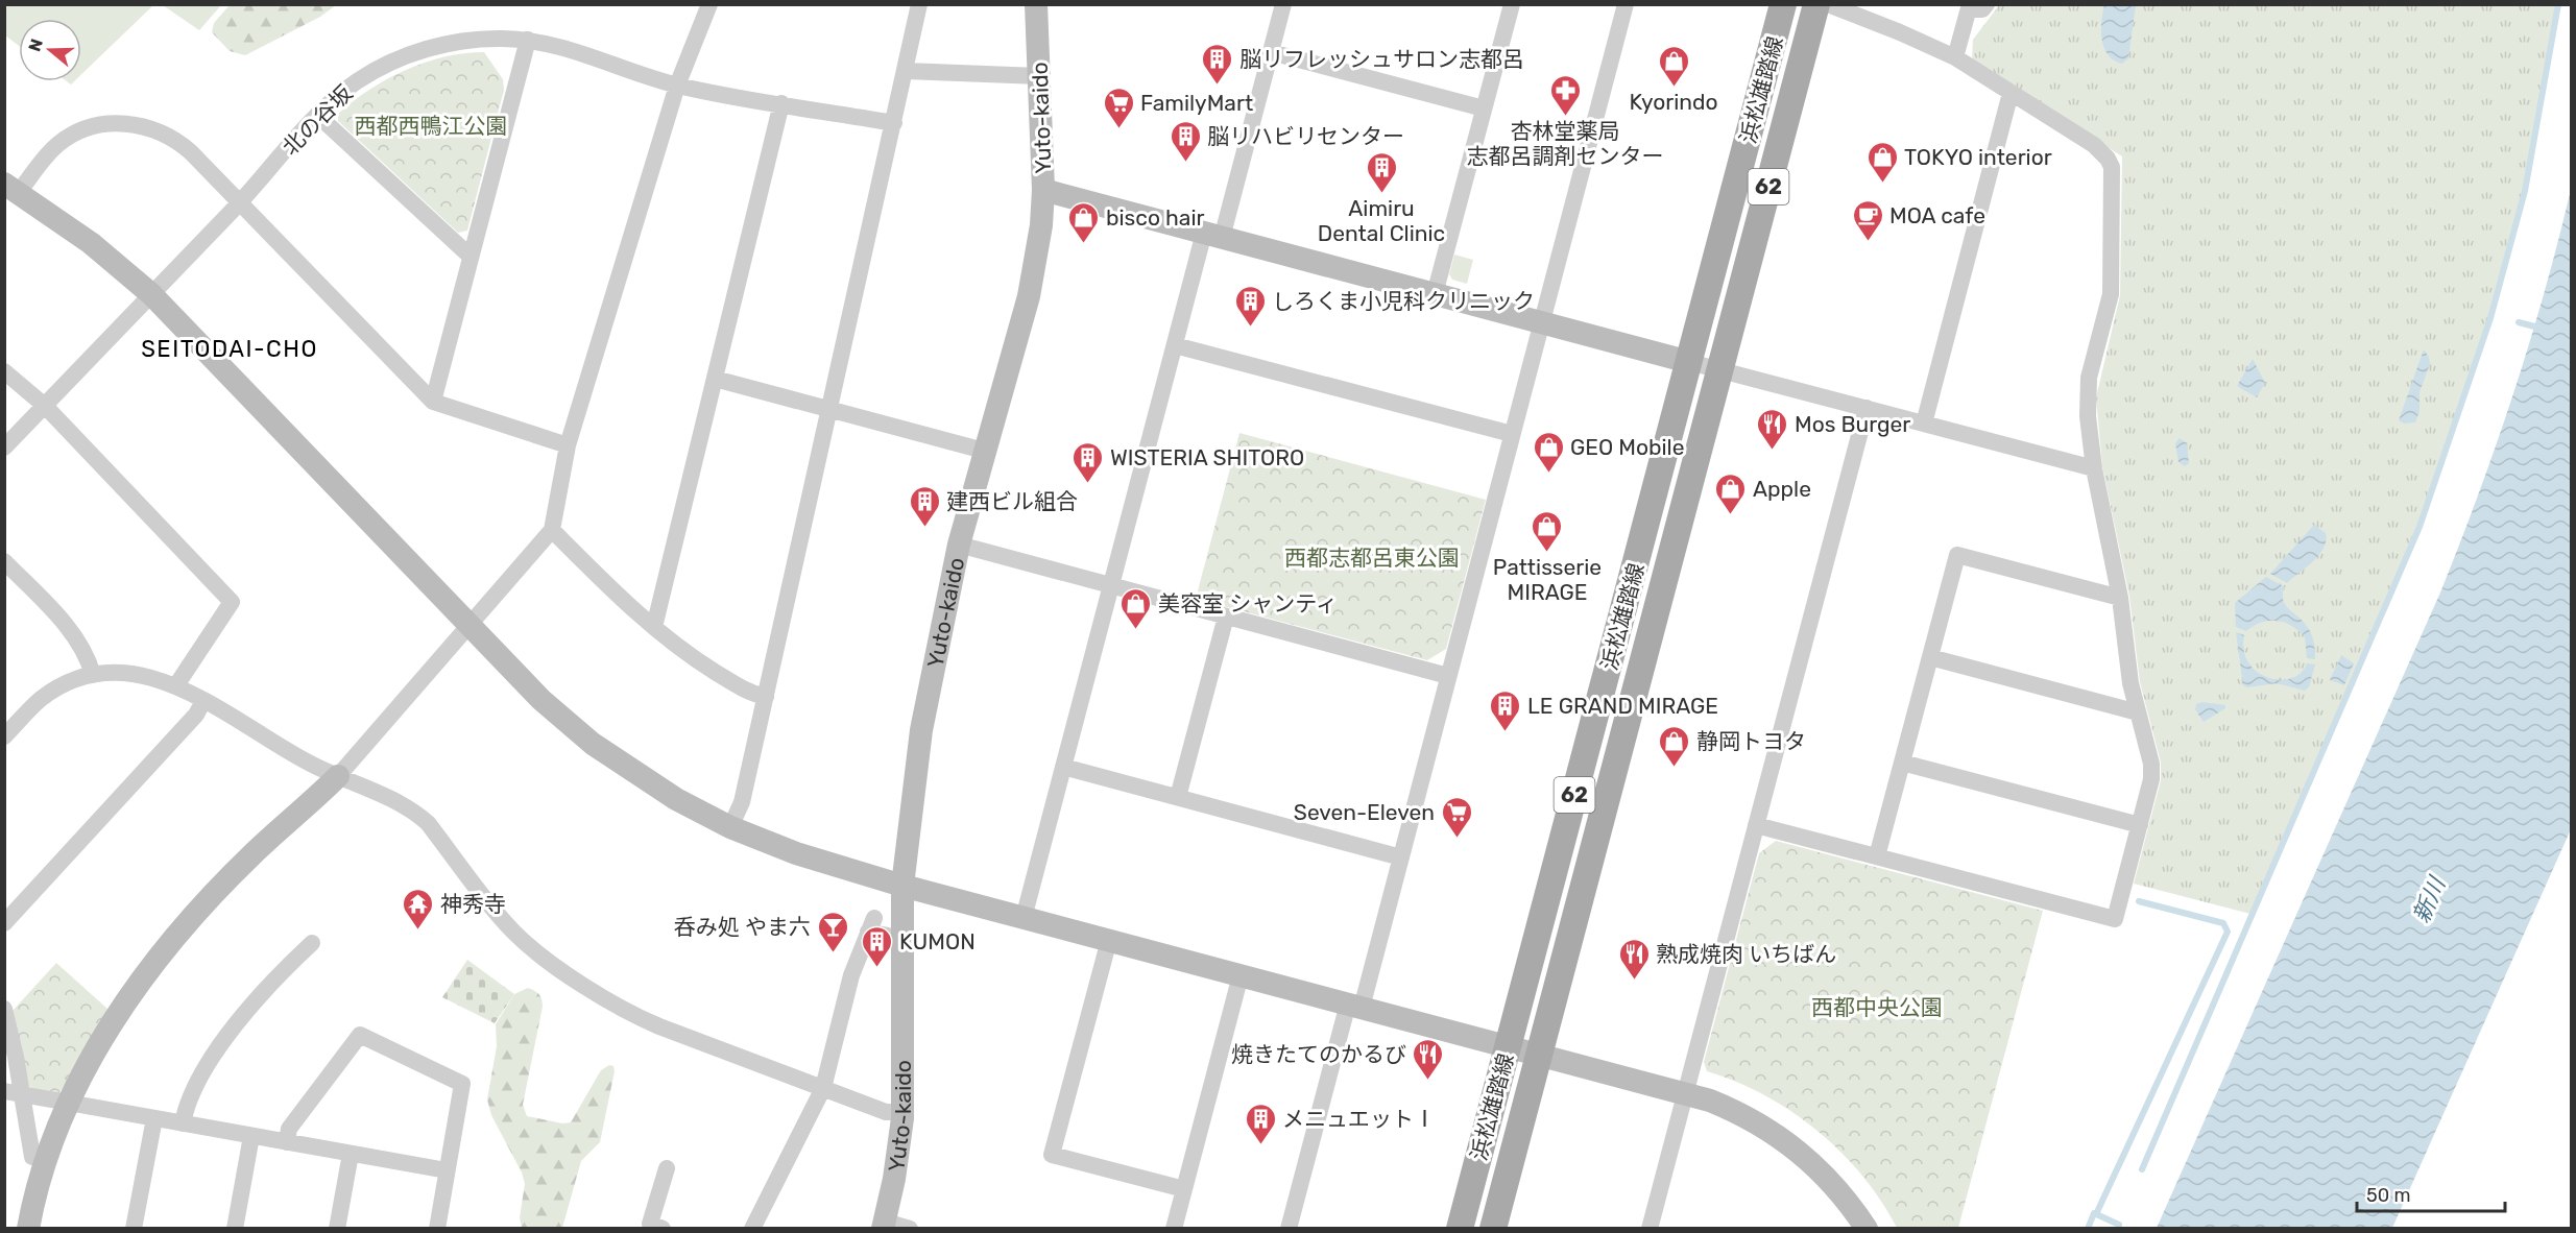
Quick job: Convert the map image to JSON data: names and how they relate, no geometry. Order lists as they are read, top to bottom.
{
  "streets": {
    "main road": ["浜松雄踏線", "62"],
    "street": ["Yuto-kaido", "北の谷坂"]
  },
  "districts": ["SEITODAI-CHO"],
  "water": ["新川"],
  "parks": ["西都西鴨江公園", "西都志都呂東公園", "西都中央公園"],
  "places": {
    "building": [
      "脳リフレッシュサロン志都呂",
      "脳リハビリセンター",
      "Aimiru Dental Clinic",
      "しろくま小児科クリニック",
      "WISTERIA SHITORO",
      "建西ビル組合",
      "LE GRAND MIRAGE",
      "KUMON",
      "メニュエットⅠ"
    ],
    "shop": [
      "Kyorindo",
      "TOKYO interior",
      "bisco hair",
      "GEO Mobile",
      "Apple",
      "Pattisserie MIRAGE",
      "美容室 シャンティ",
      "静岡トヨタ"
    ],
    "pharmacy": ["杏林堂薬局 志都呂調剤センター"],
    "supermarket": ["FamilyMart", "Seven-Eleven"],
    "cafe": ["MOA cafe"],
    "restaurant": ["Mos Burger", "熟成焼肉 いちばん", "焼きたてのかるび"],
    "temple": ["神秀寺"],
    "bar": ["呑み処 やま六"]
  },
  "scale_bar": "50 m",
  "north": "left"
}
